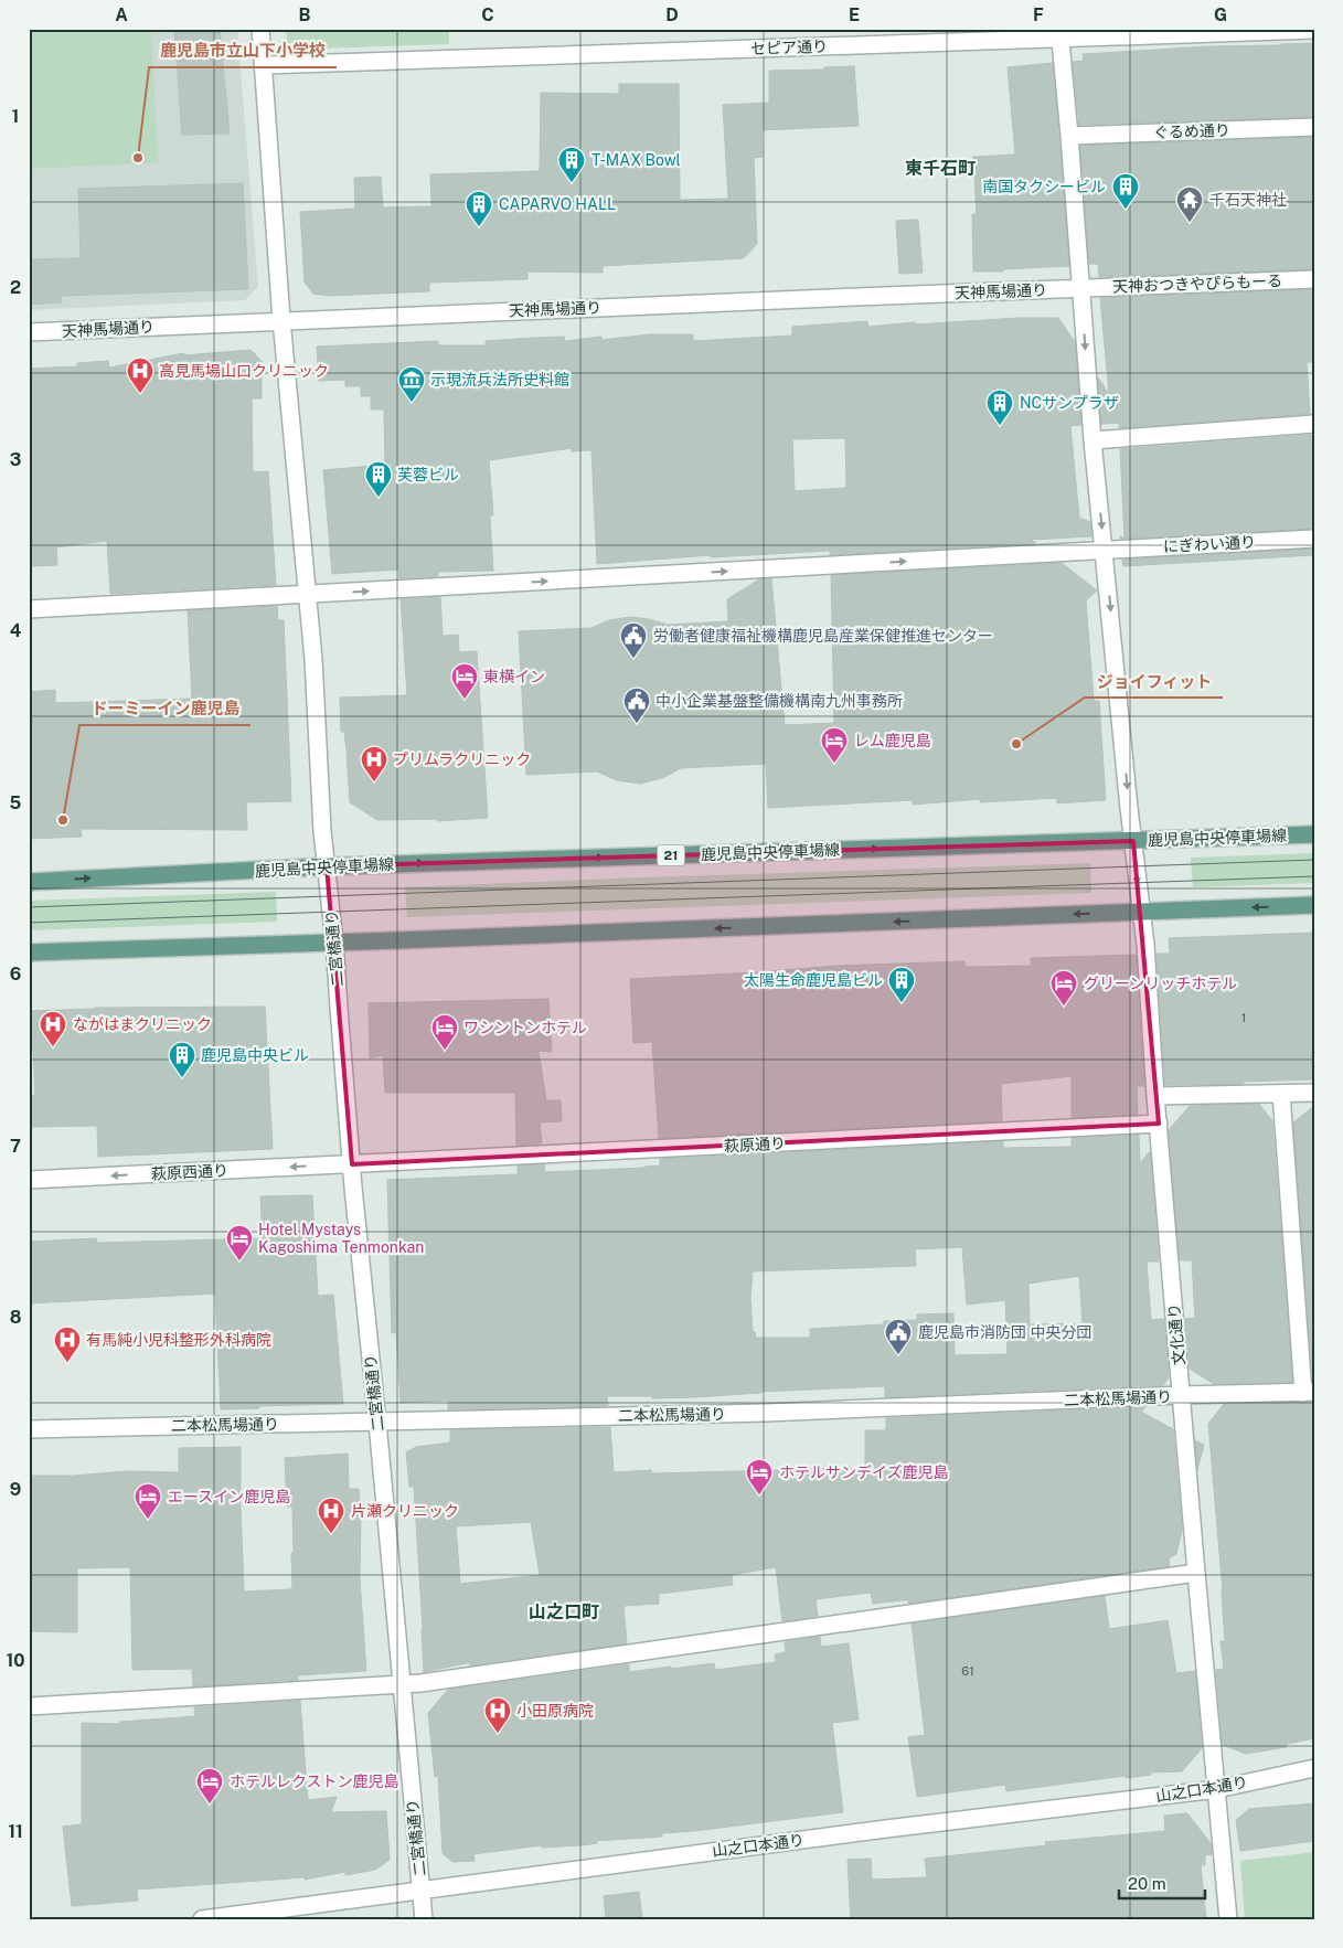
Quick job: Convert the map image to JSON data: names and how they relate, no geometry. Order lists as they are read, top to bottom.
{
  "streets": {
    "main road": ["鹿児島中央停車場線", "21"],
    "street": [
      "セピア通り",
      "ぐるめ通り",
      "天神おつきやぴらもーる",
      "天神馬場通り",
      "にぎわい通り",
      "二宮橋通り",
      "萩原通り",
      "萩原西通り",
      "文化通り",
      "二本松馬場通り",
      "山之口本通り"
    ]
  },
  "crossings": [
    ["セピア通り", "二宮橋通り"],
    ["セピア通り", "文化通り"],
    ["ぐるめ通り", "文化通り"],
    ["天神おつきやぴらもーる", "天神馬場通り"],
    ["天神おつきやぴらもーる", "文化通り"],
    ["天神馬場通り", "二宮橋通り"],
    ["天神馬場通り", "文化通り"],
    ["にぎわい通り", "二宮橋通り"],
    ["にぎわい通り", "文化通り"],
    ["鹿児島中央停車場線", "二宮橋通り"],
    ["鹿児島中央停車場線", "文化通り"],
    ["二宮橋通り", "萩原通り"],
    ["二宮橋通り", "萩原西通り"],
    ["二宮橋通り", "二本松馬場通り"],
    ["二宮橋通り", "山之口本通り"],
    ["萩原通り", "萩原西通り"],
    ["萩原通り", "文化通り"],
    ["文化通り", "二本松馬場通り"],
    ["文化通り", "山之口本通り"]
  ],
  "one_way": ["にぎわい通り", "萩原西通り"],
  "districts": ["東千石町", "山之口町"],
  "places": {
    "other": ["鹿児島市立山下小学校", "ジョイフィット", "ドーミーイン鹿児島"],
    "building": [
      "T-MAX Bowl",
      "南国タクシービル",
      "CAPARVO HALL",
      "NCサンプラザ",
      "芙蓉ビル",
      "太陽生命鹿児島ビル",
      "鹿児島中央ビル"
    ],
    "temple": ["千石天神社"],
    "hospital": [
      "高見馬場山口クリニック",
      "プリムラクリニック",
      "ながはまクリニック",
      "有馬純小児科整形外科病院",
      "片瀬クリニック",
      "小田原病院"
    ],
    "museum": ["示現流兵法所史料館"],
    "public building": ["労働者健康福祉機構鹿児島産業保健推進センター", "中小企業基盤整備機構南九州事務所", "鹿児島市消防団 中央分団"],
    "hotel": [
      "東横イン",
      "レム鹿児島",
      "グリーンリッチホテル",
      "ワシントンホテル",
      "Hotel Mystays Kagoshima Tenmonkan",
      "ホテルサンデイズ鹿児島",
      "エースイン鹿児島",
      "ホテルレクストン鹿児島"
    ]
  },
  "house_numbers": ["1", "61"],
  "scale_bar": "20 m",
  "grid": {
    "columns": [
      "A",
      "B",
      "C",
      "D",
      "E",
      "F",
      "G"
    ],
    "rows": [
      "1",
      "2",
      "3",
      "4",
      "5",
      "6",
      "7",
      "8",
      "9",
      "10",
      "11"
    ]
  }
}
